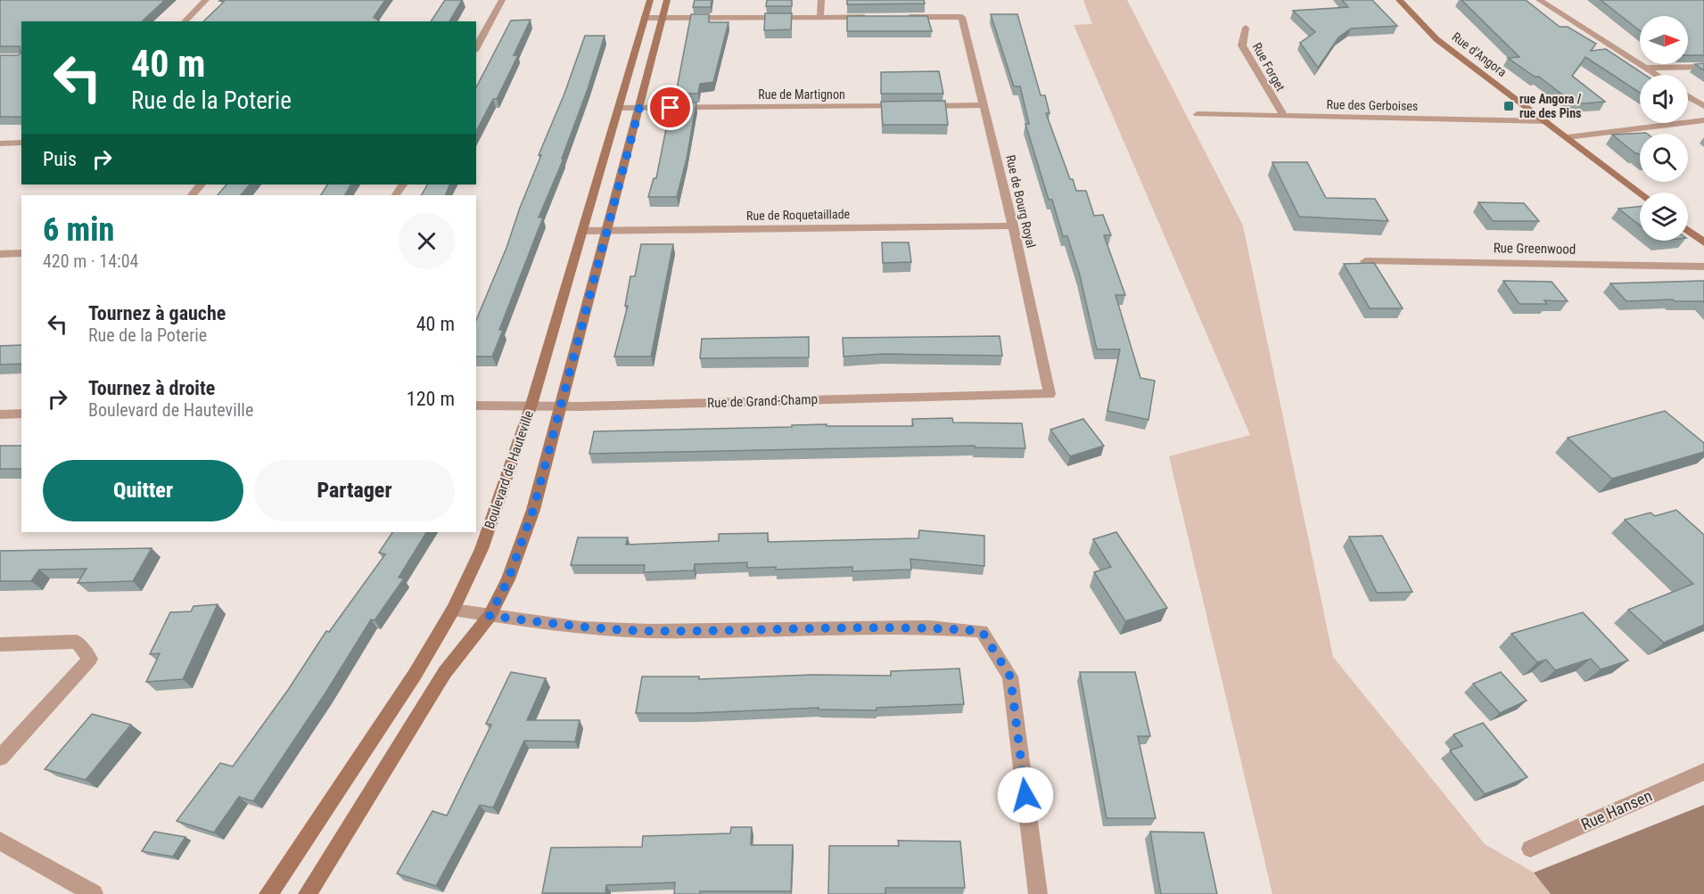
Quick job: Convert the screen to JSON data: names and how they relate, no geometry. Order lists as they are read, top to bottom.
{
  "streets": {
    "street": [
      "Rue d'Angora",
      "Rue Forget",
      "Rue de Martignon",
      "Rue des Gerboises",
      "Rue de Bourg Royal",
      "Rue de Roquetaillade",
      "Rue Greenwood",
      "Rue de Grand-Champ",
      "Boulevard de Hauteville",
      "Rue Hansen"
    ]
  },
  "crossings": [
    ["Rue d'Angora", "Rue des Gerboises"],
    ["Rue Forget", "Rue des Gerboises"],
    ["Rue de Martignon", "Boulevard de Hauteville"],
    ["Rue de Bourg Royal", "Rue de Roquetaillade"],
    ["Rue de Bourg Royal", "Rue de Grand-Champ"],
    ["Rue de Roquetaillade", "Boulevard de Hauteville"],
    ["Rue de Grand-Champ", "Boulevard de Hauteville"]
  ],
  "places": {
    "transit": ["rue Angora / rue des Pins"]
  },
  "north": "right",
  "page": {
    "turn": ["40 m", "Rue de la Poterie"],
    "then": "Puis",
    "heading": ["6 min", "420 m · 14:04"],
    "list": [
      {
        "name": "Tournez à gauche",
        "note": "Rue de la Poterie",
        "value": "40 m"
      },
      {
        "name": "Tournez à droite",
        "note": "Boulevard de Hauteville",
        "value": "120 m"
      }
    ],
    "buttons": ["Quitter", "Partager"]
  }
}
